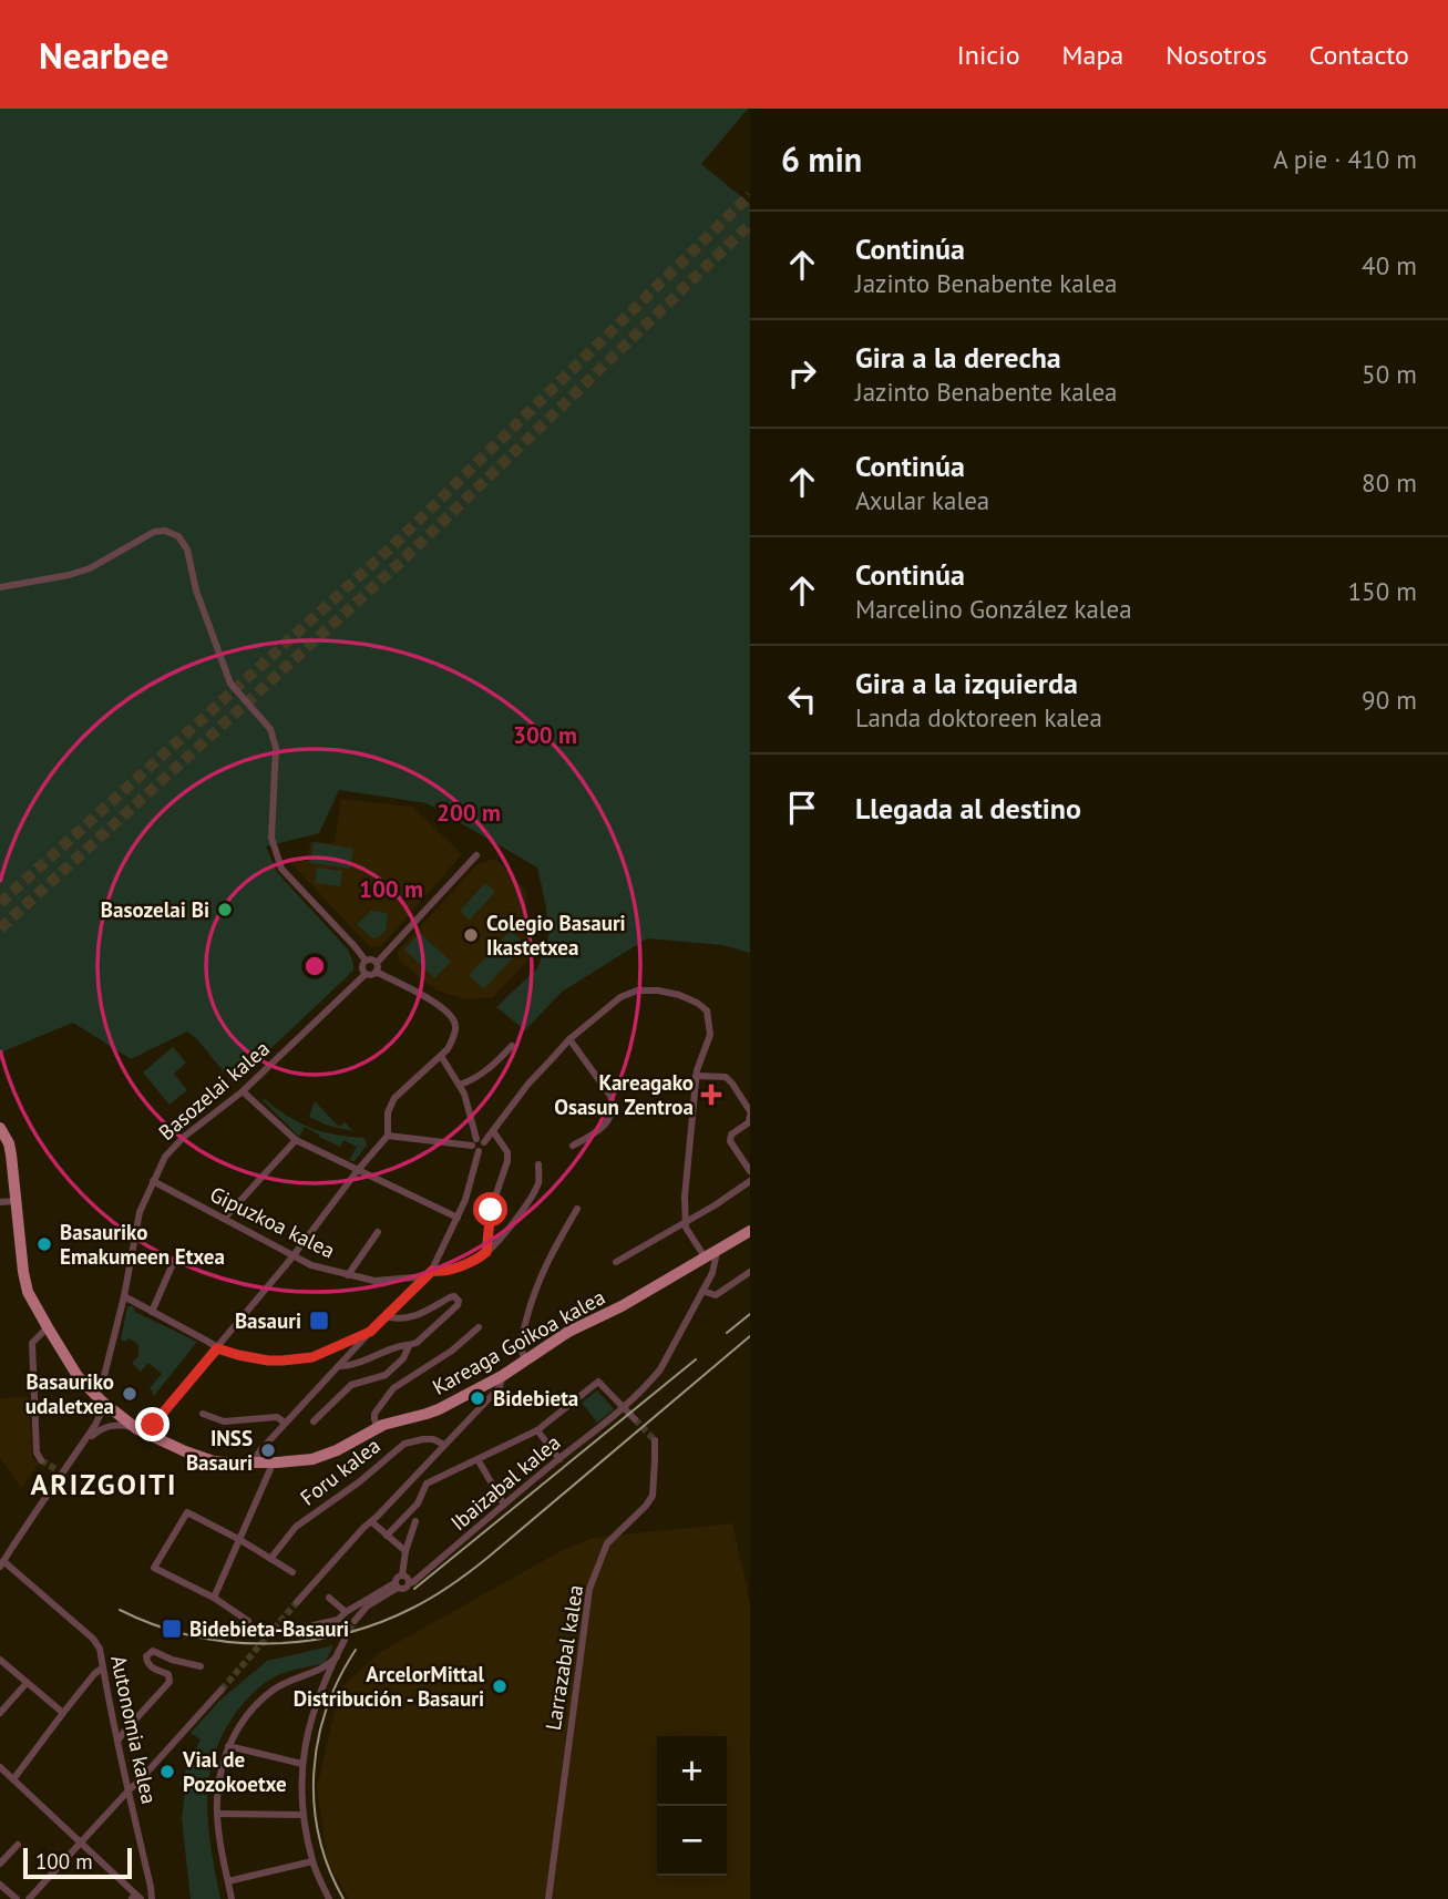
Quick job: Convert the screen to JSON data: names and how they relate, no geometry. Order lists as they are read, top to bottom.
{
  "streets": {
    "main road": ["Kareaga Goikoa kalea"],
    "street": [
      "Basozelai kalea",
      "Gipuzkoa kalea",
      "Foru kalea",
      "Ibaizabal kalea",
      "Larrazabal kalea",
      "Autonomia kalea"
    ]
  },
  "crossings": [
    ["Basozelai kalea", "Gipuzkoa kalea"],
    ["Basozelai kalea", "Kareaga Goikoa kalea"],
    ["Kareaga Goikoa kalea", "Ibaizabal kalea"]
  ],
  "districts": ["ARIZGOITI"],
  "places": {
    "other": [
      "Basozelai Bi",
      "Colegio Basauri Ikastetxea",
      "Basauriko Emakumeen Etxea",
      "Basauriko udaletxea",
      "Bidebieta",
      "INSS Basauri",
      "ArcelorMittal Distribución - Basauri",
      "Vial de Pozokoetxe"
    ],
    "health": ["Kareagako Osasun Zentroa"],
    "transit": ["Basauri", "Bidebieta-Basauri"]
  },
  "scale_bar": "100 m",
  "page": {
    "header": "Nearbee",
    "nav": [
      "Inicio",
      "Mapa",
      "Nosotros",
      "Contacto"
    ],
    "heading": ["6 min", "A pie · 410 m"],
    "list": [
      ["Continúa", "Jazinto Benabente kalea", "40 m"],
      ["Gira a la derecha", "Jazinto Benabente kalea", "50 m"],
      ["Continúa", "Axular kalea", "80 m"],
      ["Continúa", "Marcelino González kalea", "150 m"],
      ["Gira a la izquierda", "Landa doktoreen kalea", "90 m"],
      "Llegada al destino"
    ],
    "map_buttons": ["+", "−"],
    "scale": "100 m"
  },
  "rings": ["300 m", "200 m", "100 m"]
}
